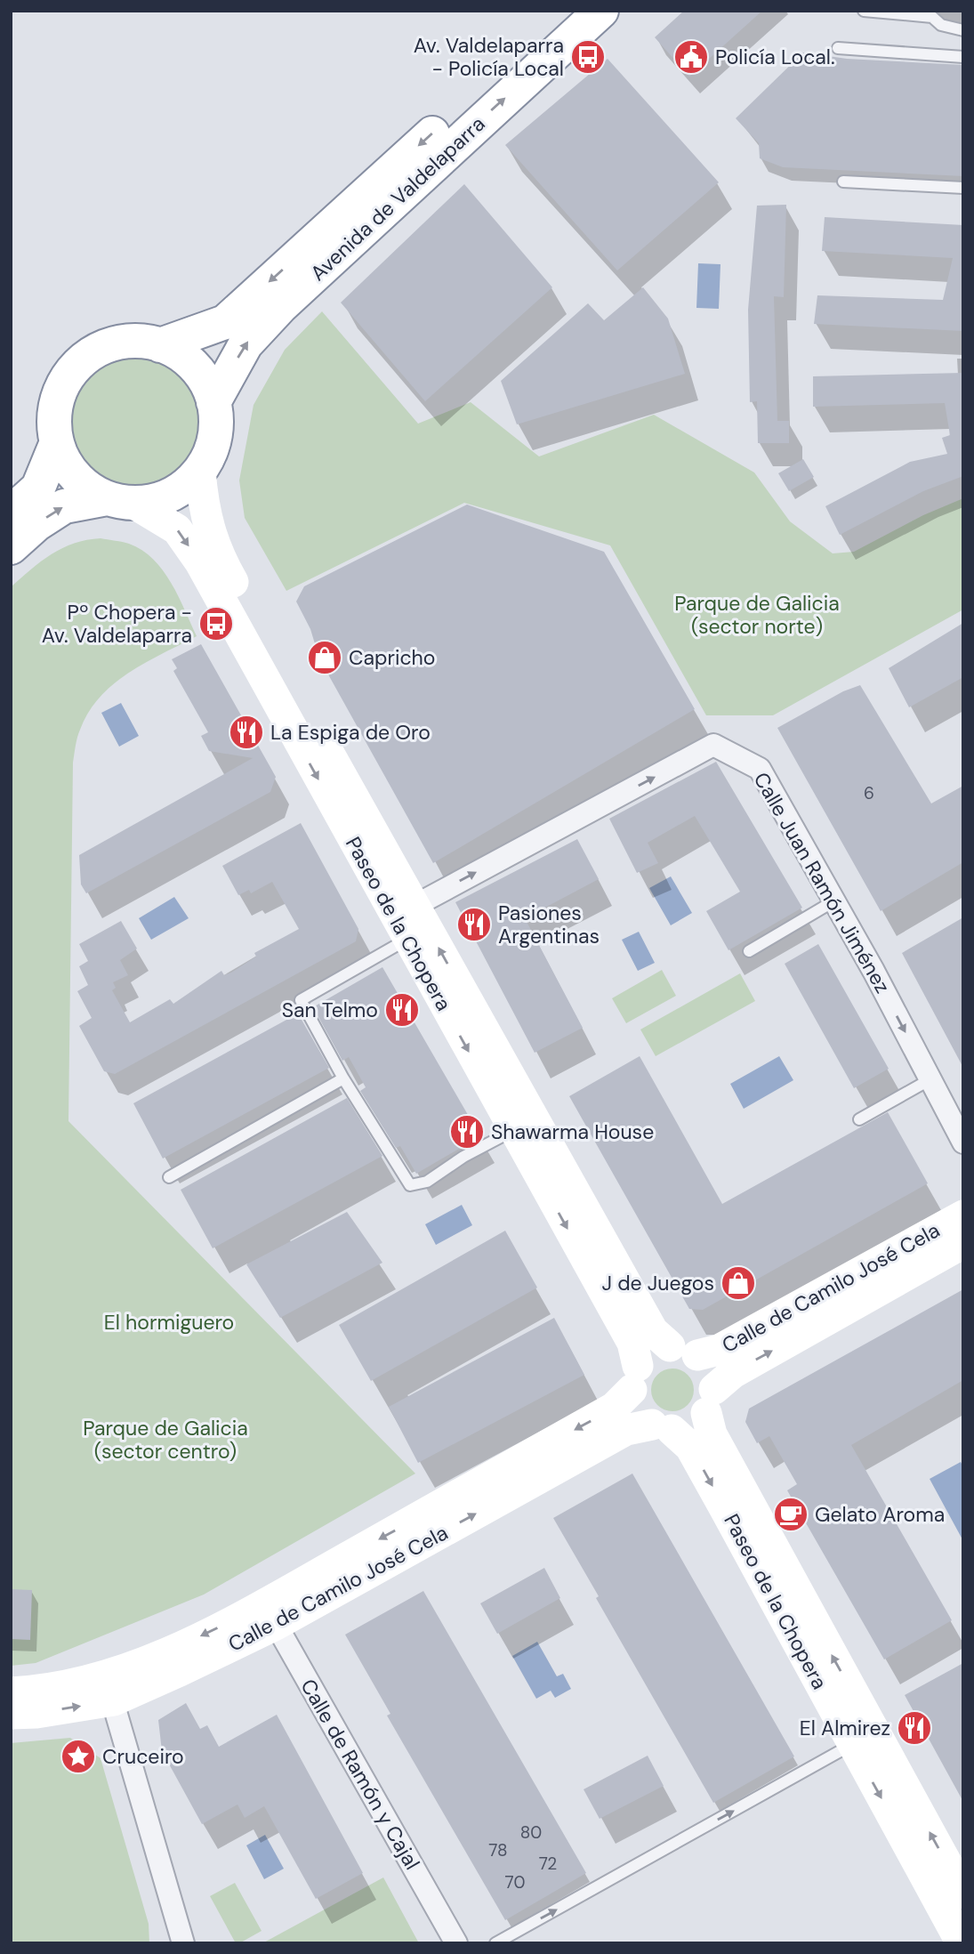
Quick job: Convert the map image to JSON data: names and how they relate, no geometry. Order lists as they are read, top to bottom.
{
  "streets": {
    "highway": ["Avenida de Valdelaparra"],
    "main road": ["Paseo de la Chopera", "Calle de Camilo José Cela"],
    "street": ["Calle Juan Ramón Jiménez", "Calle de Ramón y Cajal"]
  },
  "crossings": [
    ["Avenida de Valdelaparra", "Paseo de la Chopera"],
    ["Calle Juan Ramón Jiménez", "Paseo de la Chopera"],
    ["Paseo de la Chopera", "Calle de Camilo José Cela"],
    ["Calle de Camilo José Cela", "Calle de Ramón y Cajal"]
  ],
  "parks": ["Parque de Galicia (sector norte)", "El hormiguero", "Parque de Galicia (sector centro)"],
  "places": {
    "bus stop": ["Av. Valdelaparra - Policía Local", "Pº Chopera - Av. Valdelaparra"],
    "public building": ["Policía Local."],
    "shop": ["Capricho", "J de Juegos"],
    "restaurant": [
      "La Espiga de Oro",
      "Pasiones Argentinas",
      "San Telmo",
      "Shawarma House",
      "El Almirez"
    ],
    "cafe": ["Gelato Aroma"],
    "place": ["Cruceiro"]
  },
  "house_numbers": [
    "6",
    "80",
    "78",
    "72",
    "70"
  ]
}
